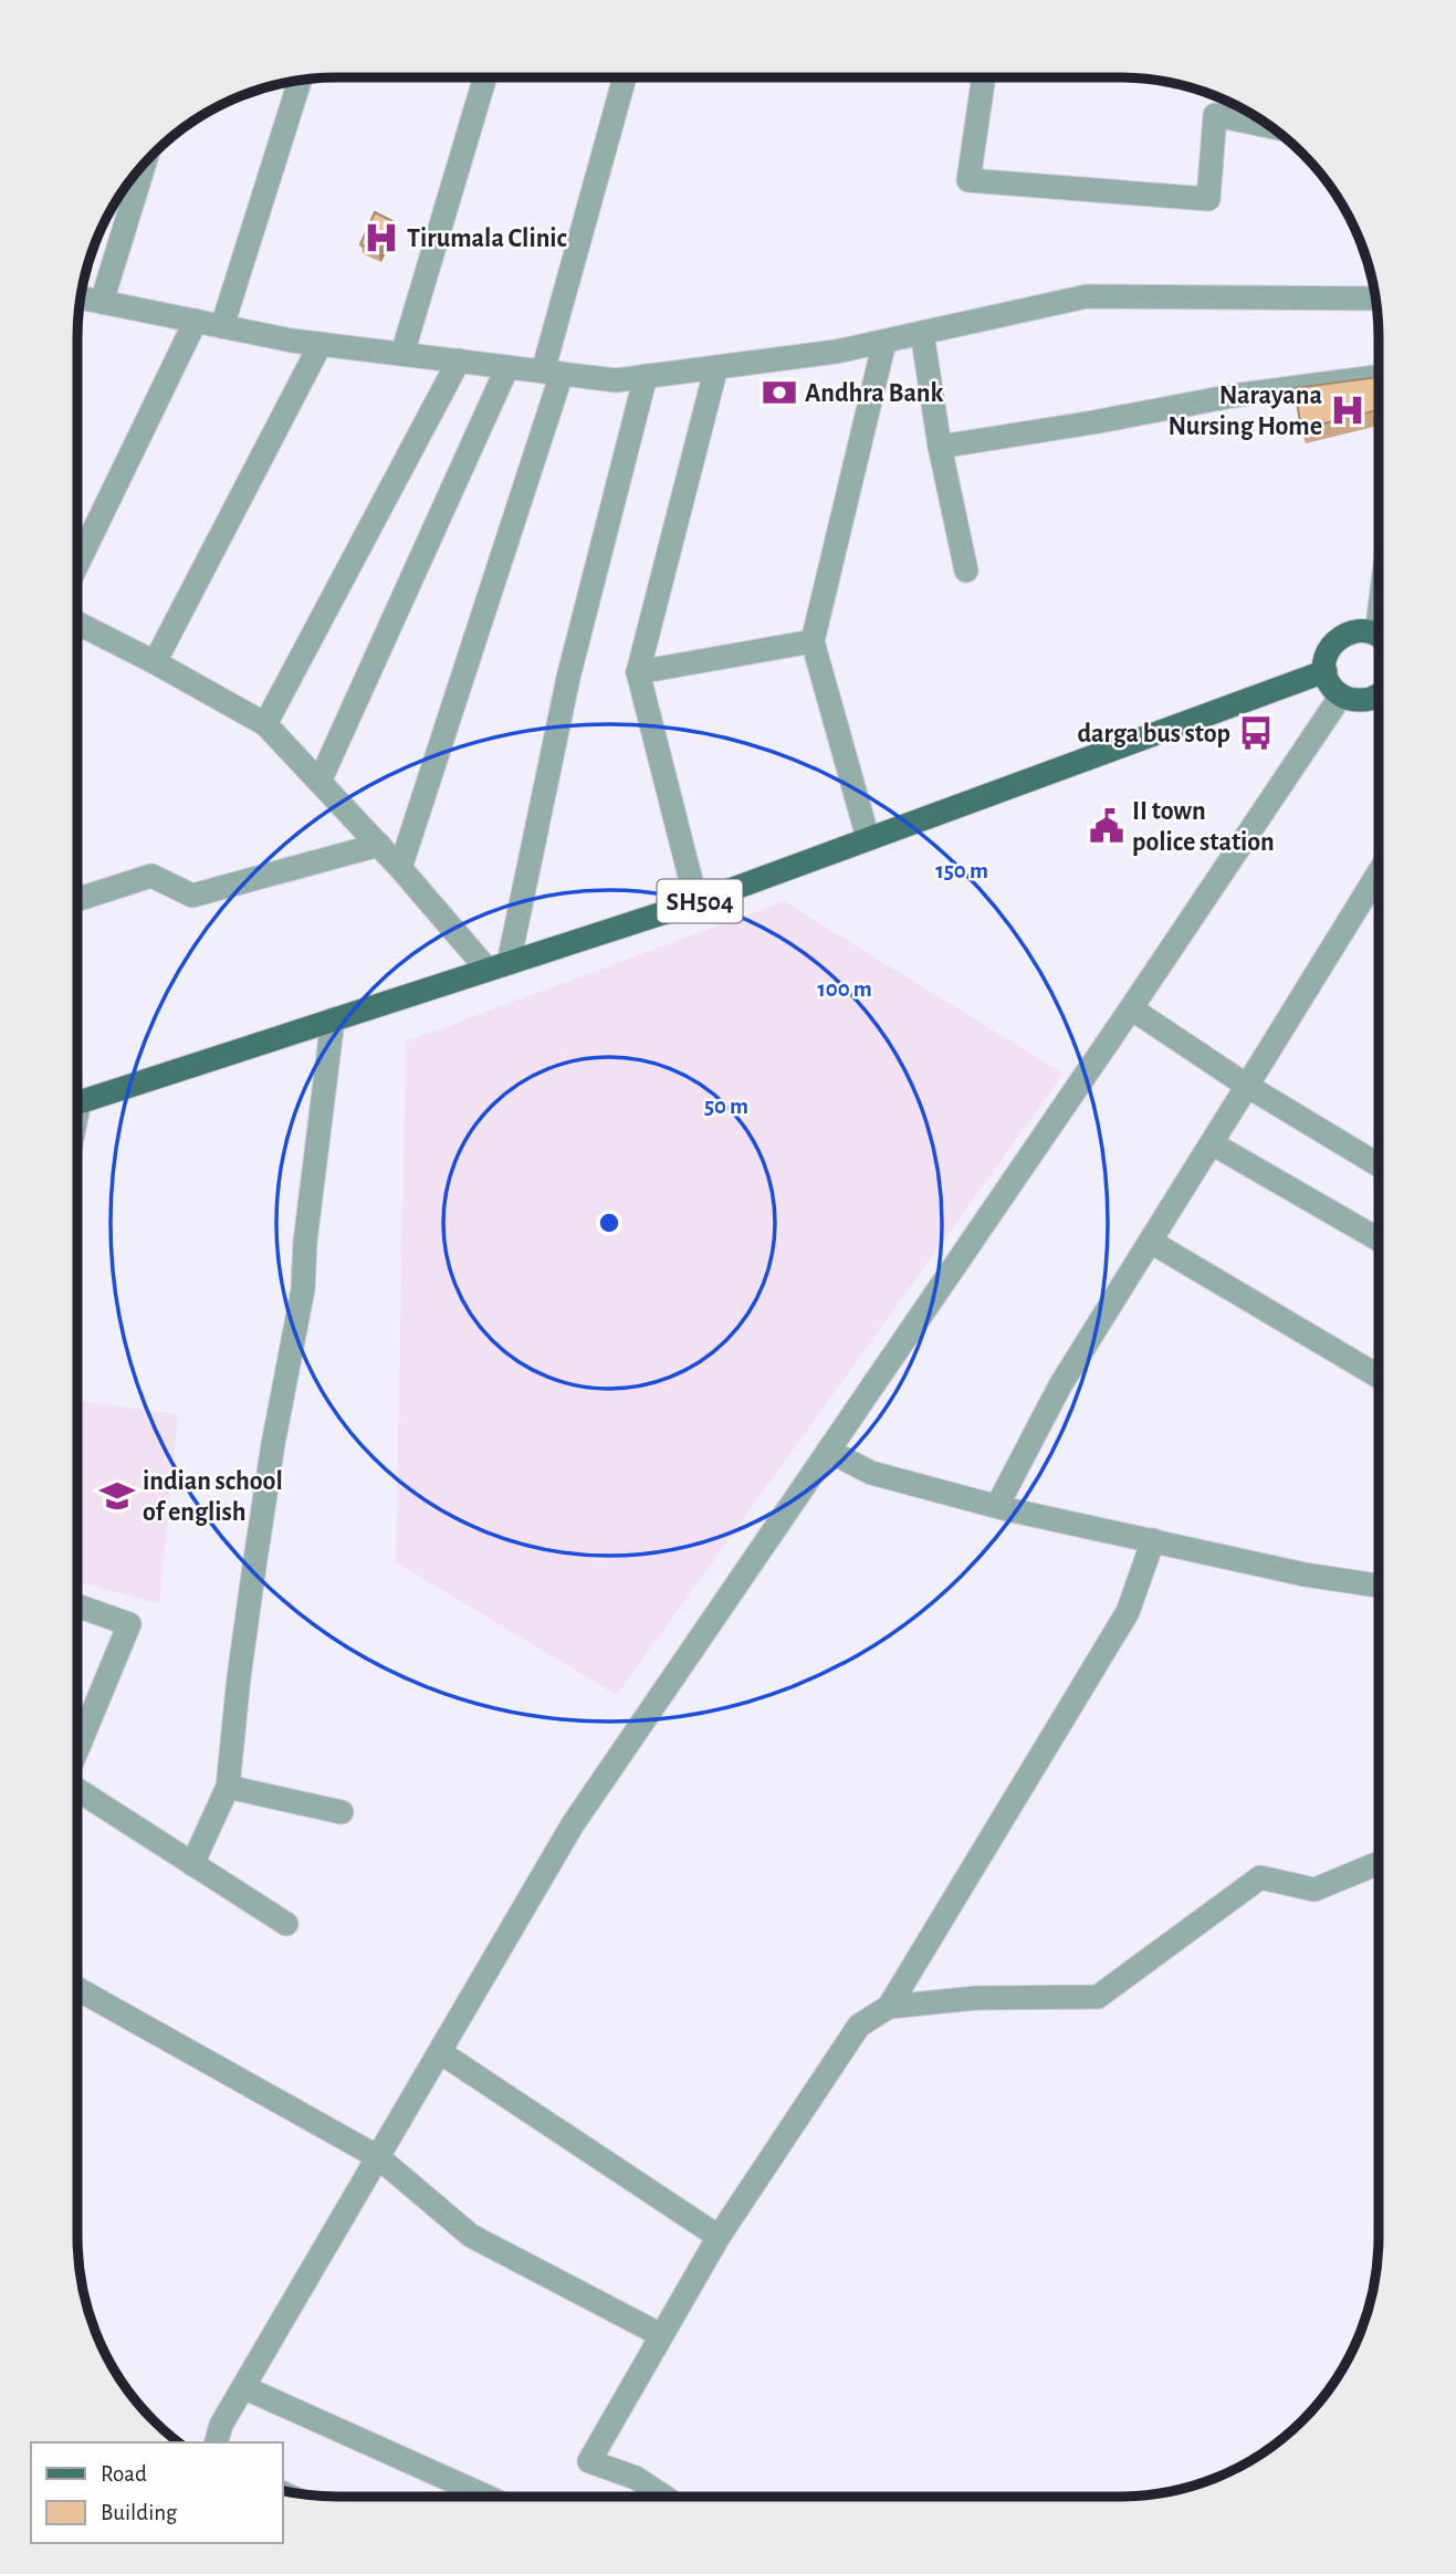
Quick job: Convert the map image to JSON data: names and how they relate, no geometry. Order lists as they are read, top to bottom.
{
  "streets": {
    "main road": ["SH504"]
  },
  "places": {
    "hospital": ["Tirumala Clinic", "Narayana Nursing Home"],
    "bank": ["Andhra Bank"],
    "bus stop": ["darga bus stop"],
    "public building": ["II town police station"],
    "school or university": ["indian school of english"]
  },
  "legend": ["Road", "Building"],
  "rings": ["150 m", "100 m", "50 m"]
}
